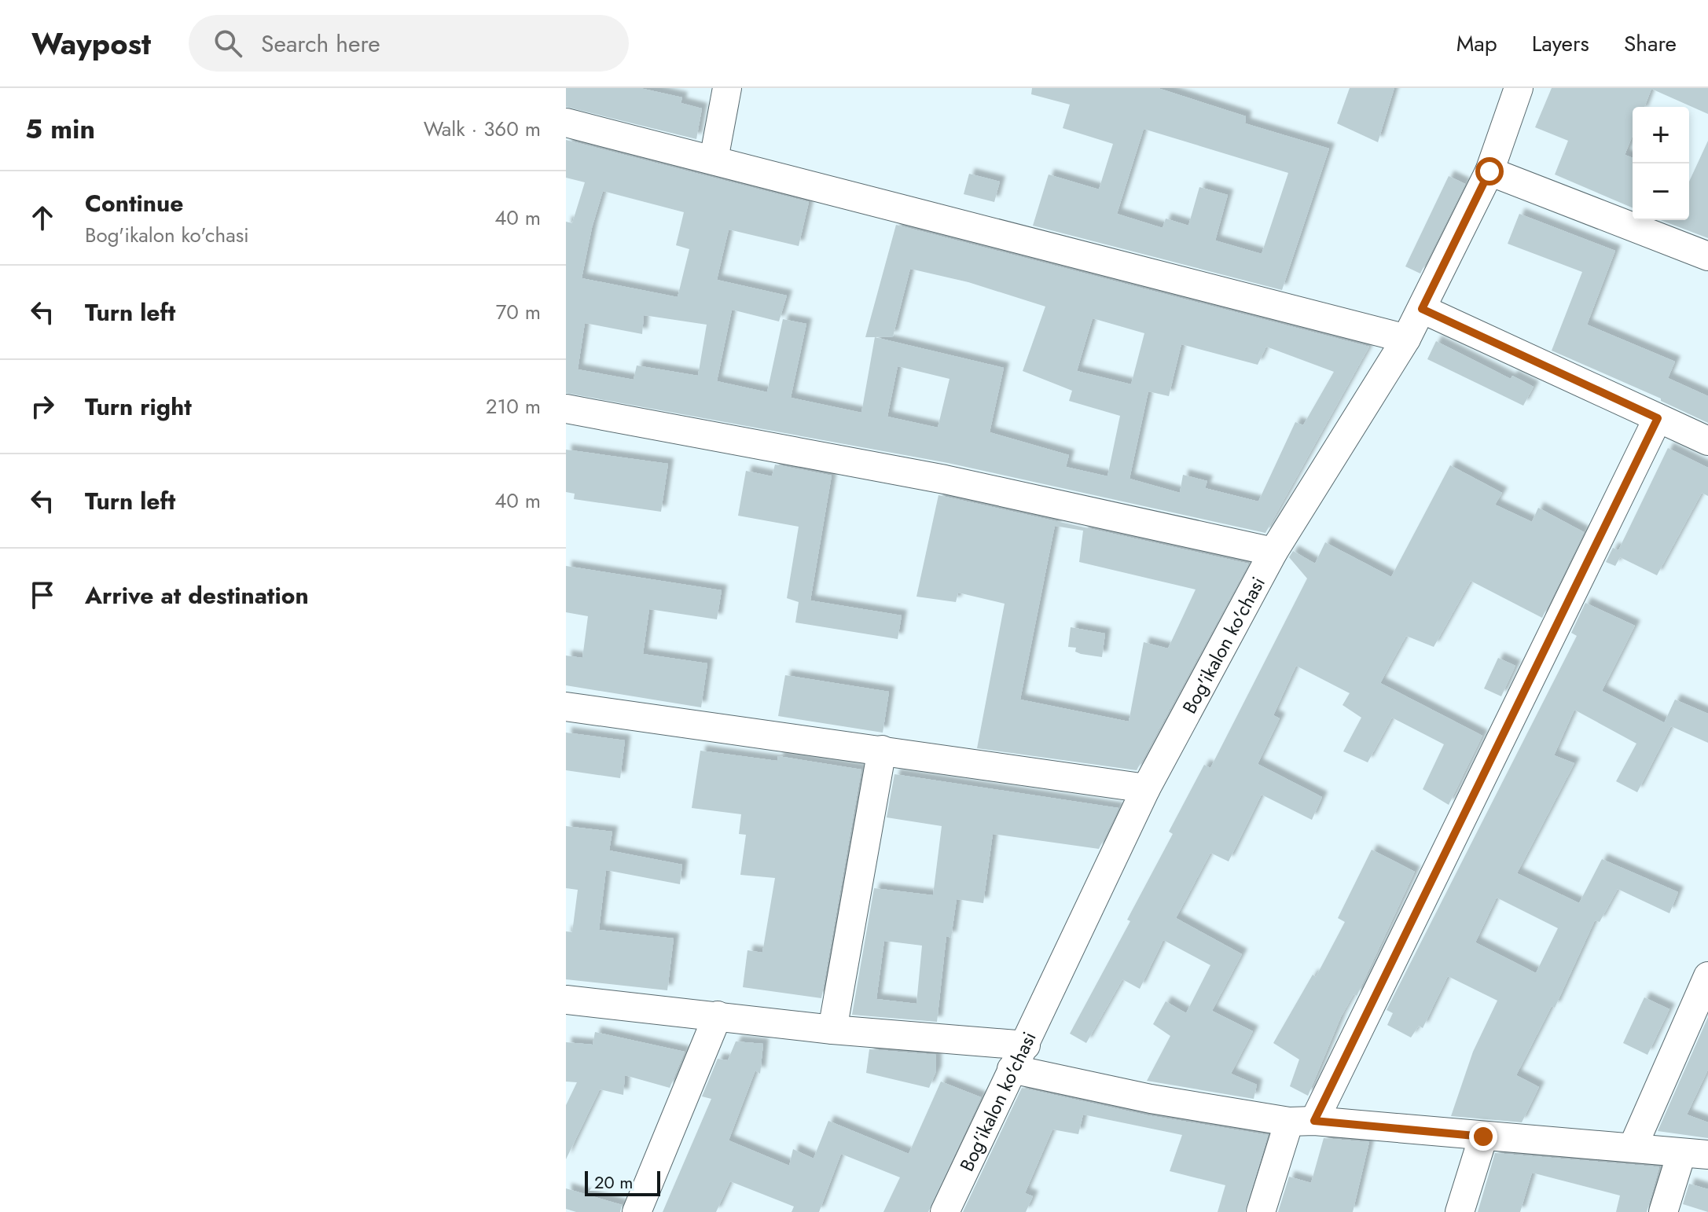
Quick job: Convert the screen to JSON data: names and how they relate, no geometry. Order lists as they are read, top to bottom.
{
  "streets": {
    "street": ["Bog'ikalon ko'chasi"]
  },
  "scale_bar": "20 m",
  "page": {
    "header": "Waypost",
    "search": "Search here",
    "nav": ["Map", "Layers", "Share"],
    "heading": ["5 min", "Walk · 360 m"],
    "map_buttons": ["+", "−"],
    "list": [
      ["Continue", "Bog'ikalon ko'chasi", "40 m"],
      ["Turn left", "70 m"],
      ["Turn right", "210 m"],
      ["Turn left", "40 m"],
      "Arrive at destination"
    ],
    "scale": "20 m"
  }
}
